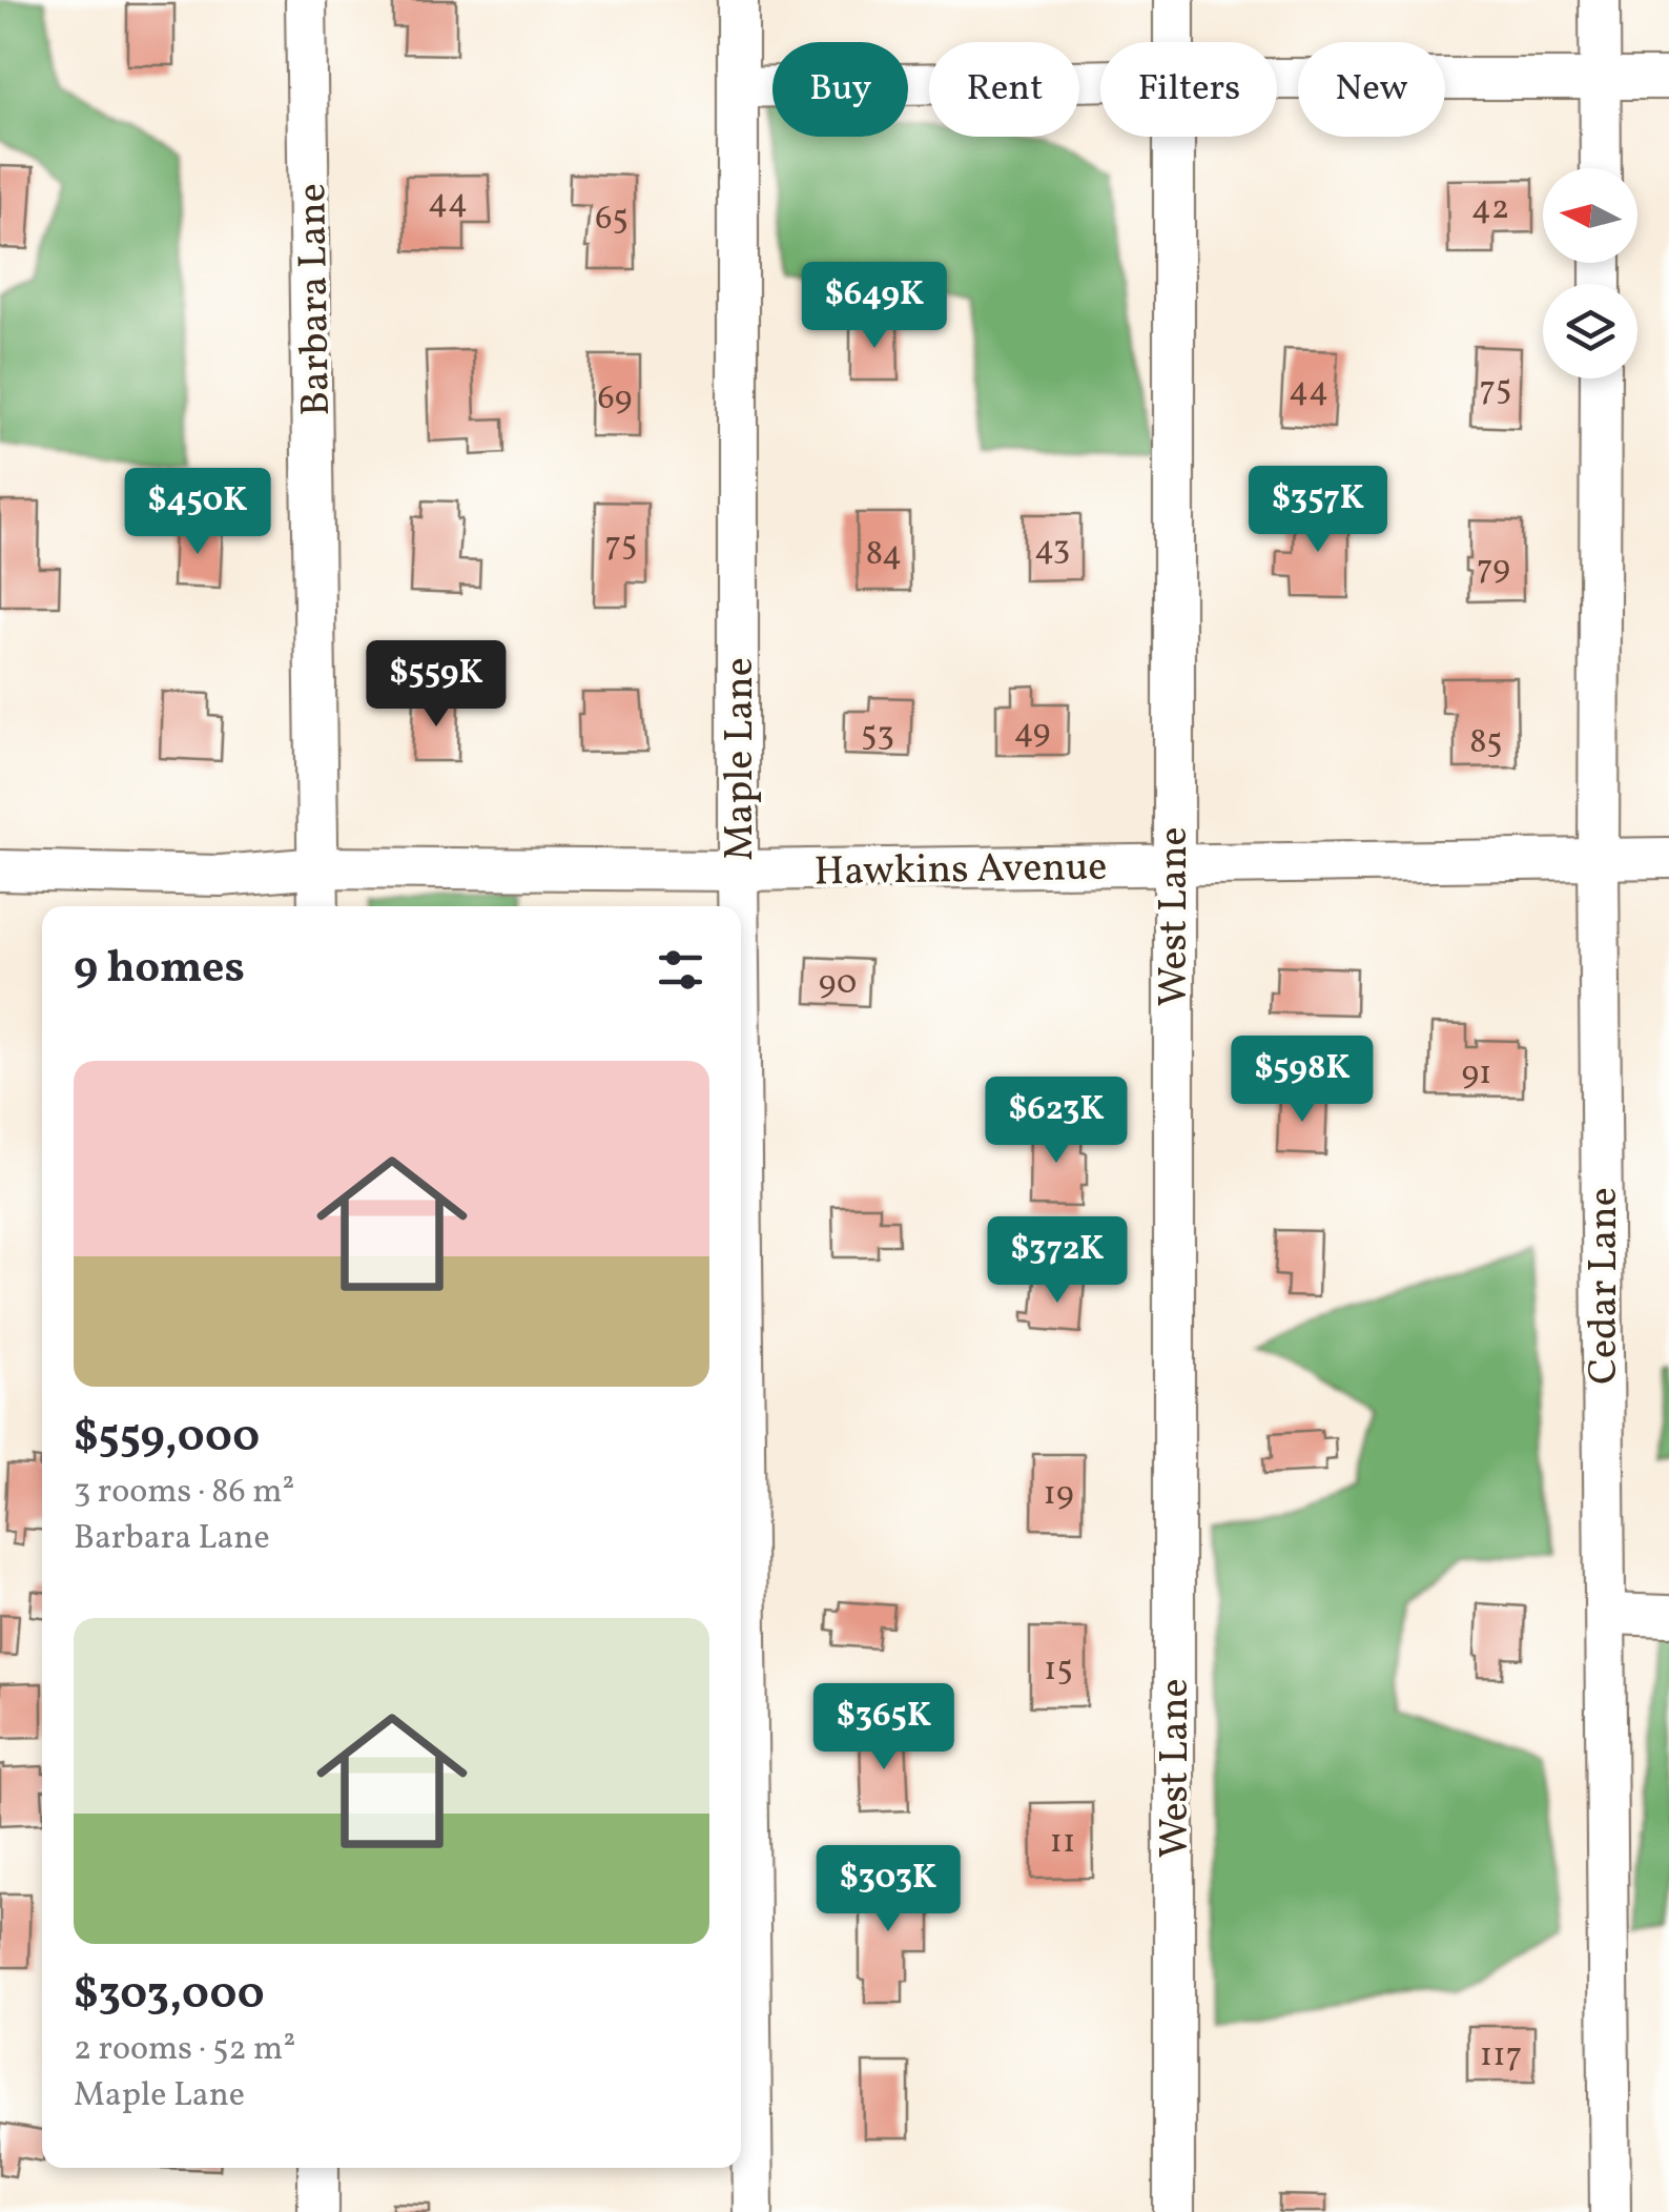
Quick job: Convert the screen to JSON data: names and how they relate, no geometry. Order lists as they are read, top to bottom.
{
  "streets": {
    "street": [
      "Barbara Lane",
      "Maple Lane",
      "Hawkins Avenue",
      "West Lane",
      "Cedar Lane"
    ]
  },
  "crossings": [
    ["Barbara Lane", "Hawkins Avenue"],
    ["Maple Lane", "Hawkins Avenue"],
    ["Hawkins Avenue", "West Lane"],
    ["Hawkins Avenue", "Cedar Lane"]
  ],
  "house_numbers": [
    "44",
    "42",
    "65",
    "75",
    "44",
    "69",
    "75",
    "43",
    "84",
    "79",
    "49",
    "53",
    "85",
    "90",
    "91",
    "19",
    "15",
    "11",
    "117"
  ],
  "north": "left",
  "page": {
    "chip": [
      "Buy",
      "Rent",
      "Filters",
      "New"
    ],
    "price": [
      "$649K",
      "$357K",
      "$450K",
      "$559K",
      "$598K",
      "$623K",
      "$372K",
      "$365K",
      "$303K"
    ],
    "heading": "9 homes",
    "list": [
      {
        "name": "$559,000",
        "note": "3 rooms · 86 m² · Barbara Lane"
      },
      {
        "name": "$303,000",
        "note": "2 rooms · 52 m² · Maple Lane"
      }
    ]
  }
}
